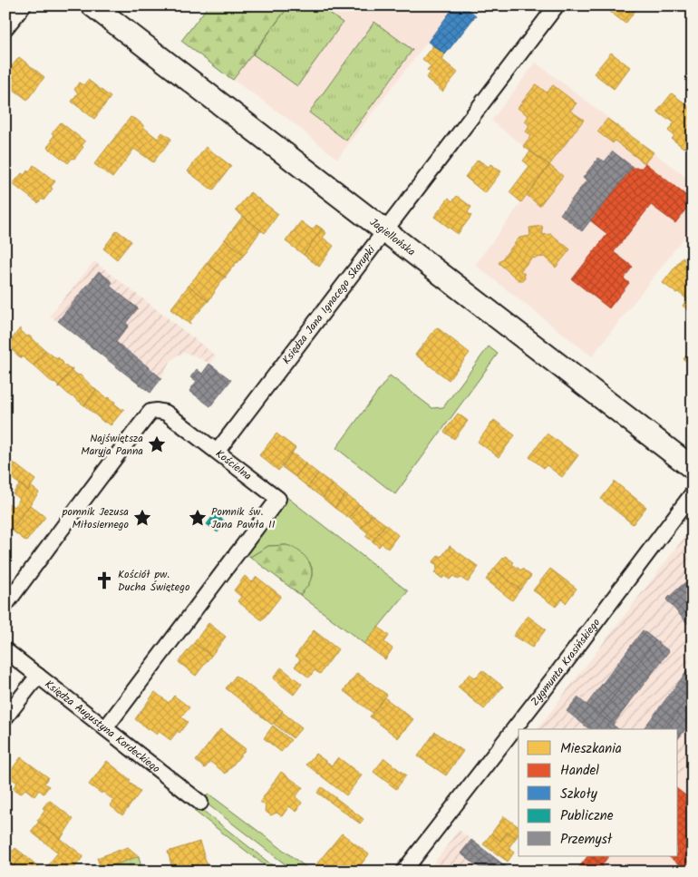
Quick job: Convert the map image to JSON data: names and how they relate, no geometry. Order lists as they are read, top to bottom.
{
  "streets": {
    "street": [
      "Jagiellońska",
      "Księdza Jana Ignacego Skorupki",
      "Kościelna",
      "Zygmunta Krasińskiego",
      "Księdza Augustyna Kordeckiego"
    ]
  },
  "crossings": [
    ["Jagiellońska", "Księdza Jana Ignacego Skorupki"],
    ["Księdza Jana Ignacego Skorupki", "Kościelna"],
    ["Kościelna", "Księdza Augustyna Kordeckiego"]
  ],
  "places": {
    "place": ["Najświętsza Maryja Panna", "pomnik Jezusa Miłosiernego", "Pomnik św. Jana Pawła II"],
    "church": ["Kościół pw. Ducha Świętego"]
  },
  "legend": [
    "Mieszkania",
    "Handel",
    "Szkoły",
    "Publiczne",
    "Przemysł"
  ]
}
